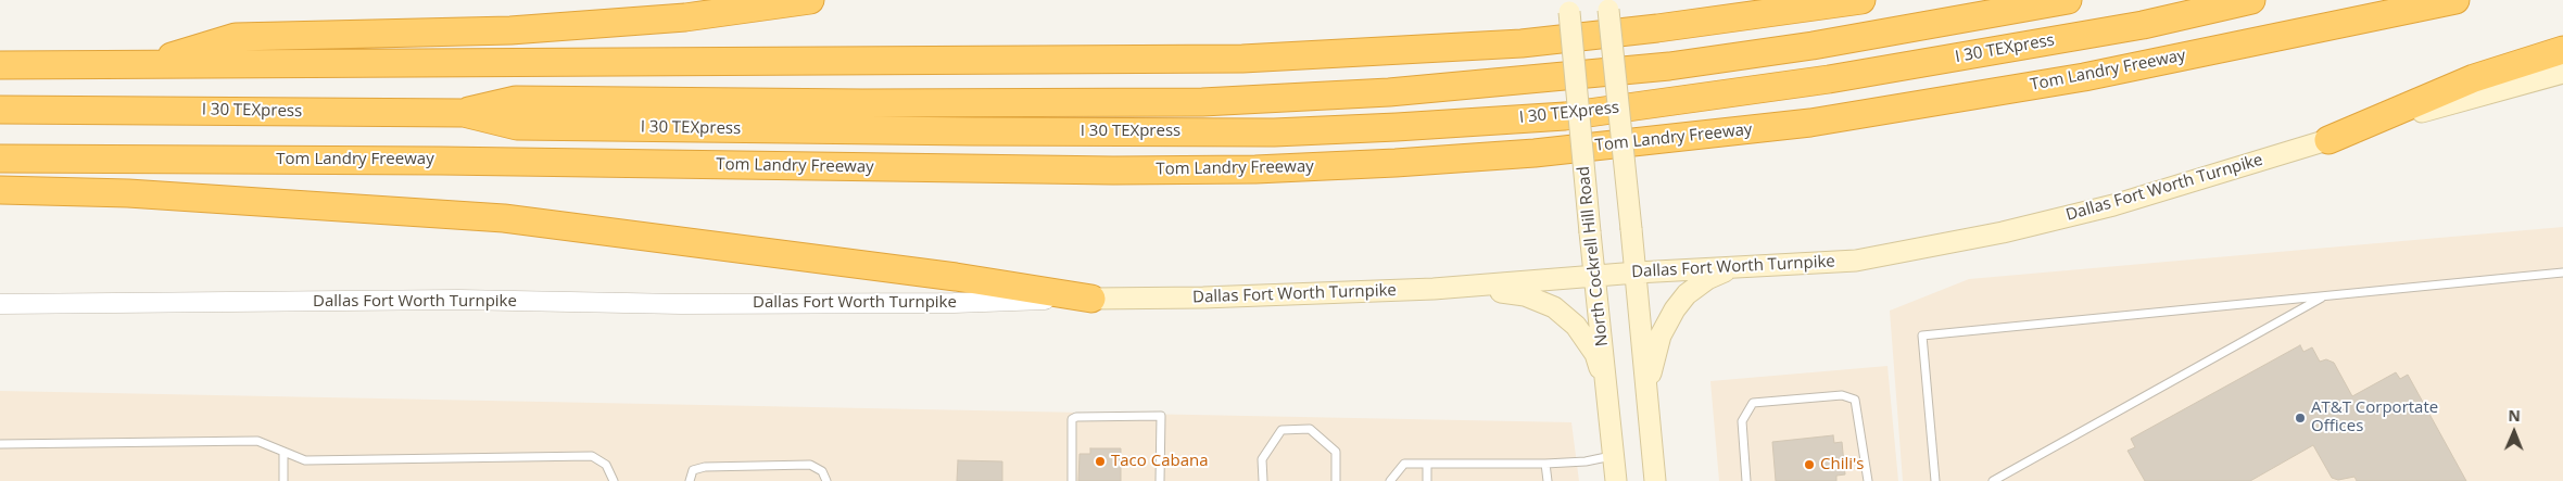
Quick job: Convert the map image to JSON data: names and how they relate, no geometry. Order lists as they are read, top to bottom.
{
  "streets": {
    "highway": ["I 30 TEXpress", "Tom Landry Freeway"],
    "main road": ["Dallas Fort Worth Turnpike", "North Cockrell Hill Road"]
  },
  "crossings": [
    ["Dallas Fort Worth Turnpike", "North Cockrell Hill Road"]
  ],
  "places": ["AT&T Corportate Offices", "Taco Cabana", "Chili's"],
  "north": "top"
}
